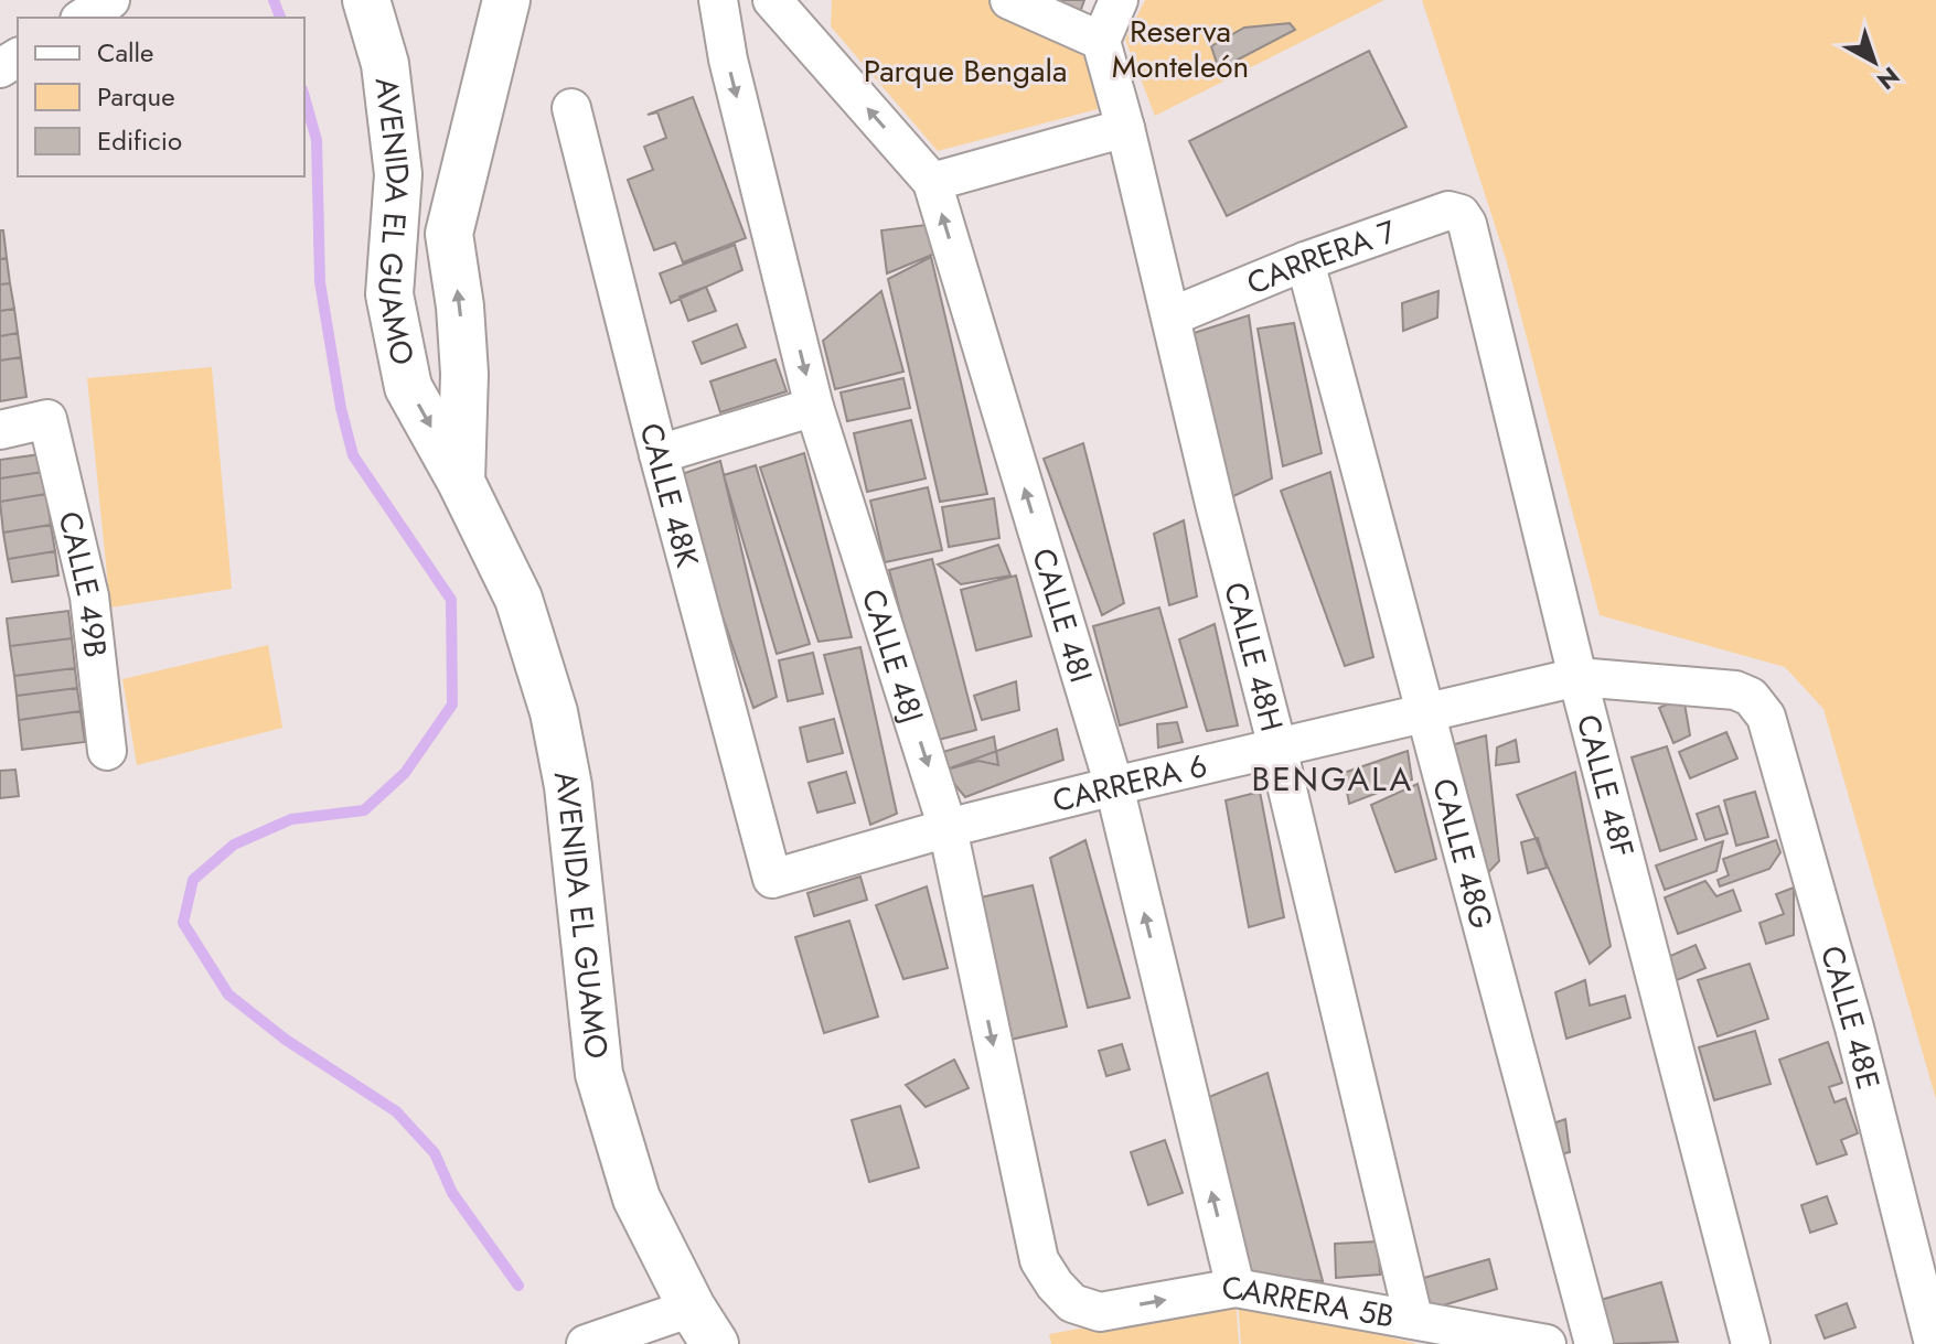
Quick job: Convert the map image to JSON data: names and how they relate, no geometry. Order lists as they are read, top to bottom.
{
  "streets": {
    "main road": ["AVENIDA EL GUAMO"],
    "street": [
      "CARRERA 7",
      "CALLE 48K",
      "CALLE 49B",
      "CALLE 48I",
      "CALLE 48J",
      "CALLE 48H",
      "CARRERA 6",
      "CALLE 48F",
      "CALLE 48G",
      "CALLE 48E",
      "CARRERA 5B"
    ]
  },
  "crossings": [
    ["CARRERA 7", "CALLE 48H"],
    ["CARRERA 7", "CALLE 48F"],
    ["CARRERA 7", "CALLE 48G"],
    ["CALLE 48K", "CARRERA 6"],
    ["CALLE 48I", "CARRERA 6"],
    ["CALLE 48I", "CARRERA 5B"],
    ["CALLE 48J", "CARRERA 6"],
    ["CALLE 48J", "CARRERA 5B"],
    ["CALLE 48H", "CARRERA 6"],
    ["CALLE 48H", "CARRERA 5B"],
    ["CARRERA 6", "CALLE 48F"],
    ["CARRERA 6", "CALLE 48G"],
    ["CARRERA 6", "CALLE 48E"]
  ],
  "one_way": ["CALLE 48I", "CALLE 48J"],
  "districts": ["BENGALA"],
  "parks": ["Reserva Monteleón", "Parque Bengala"],
  "legend": ["Calle", "Parque", "Edificio"],
  "north": "bottom right"
}
